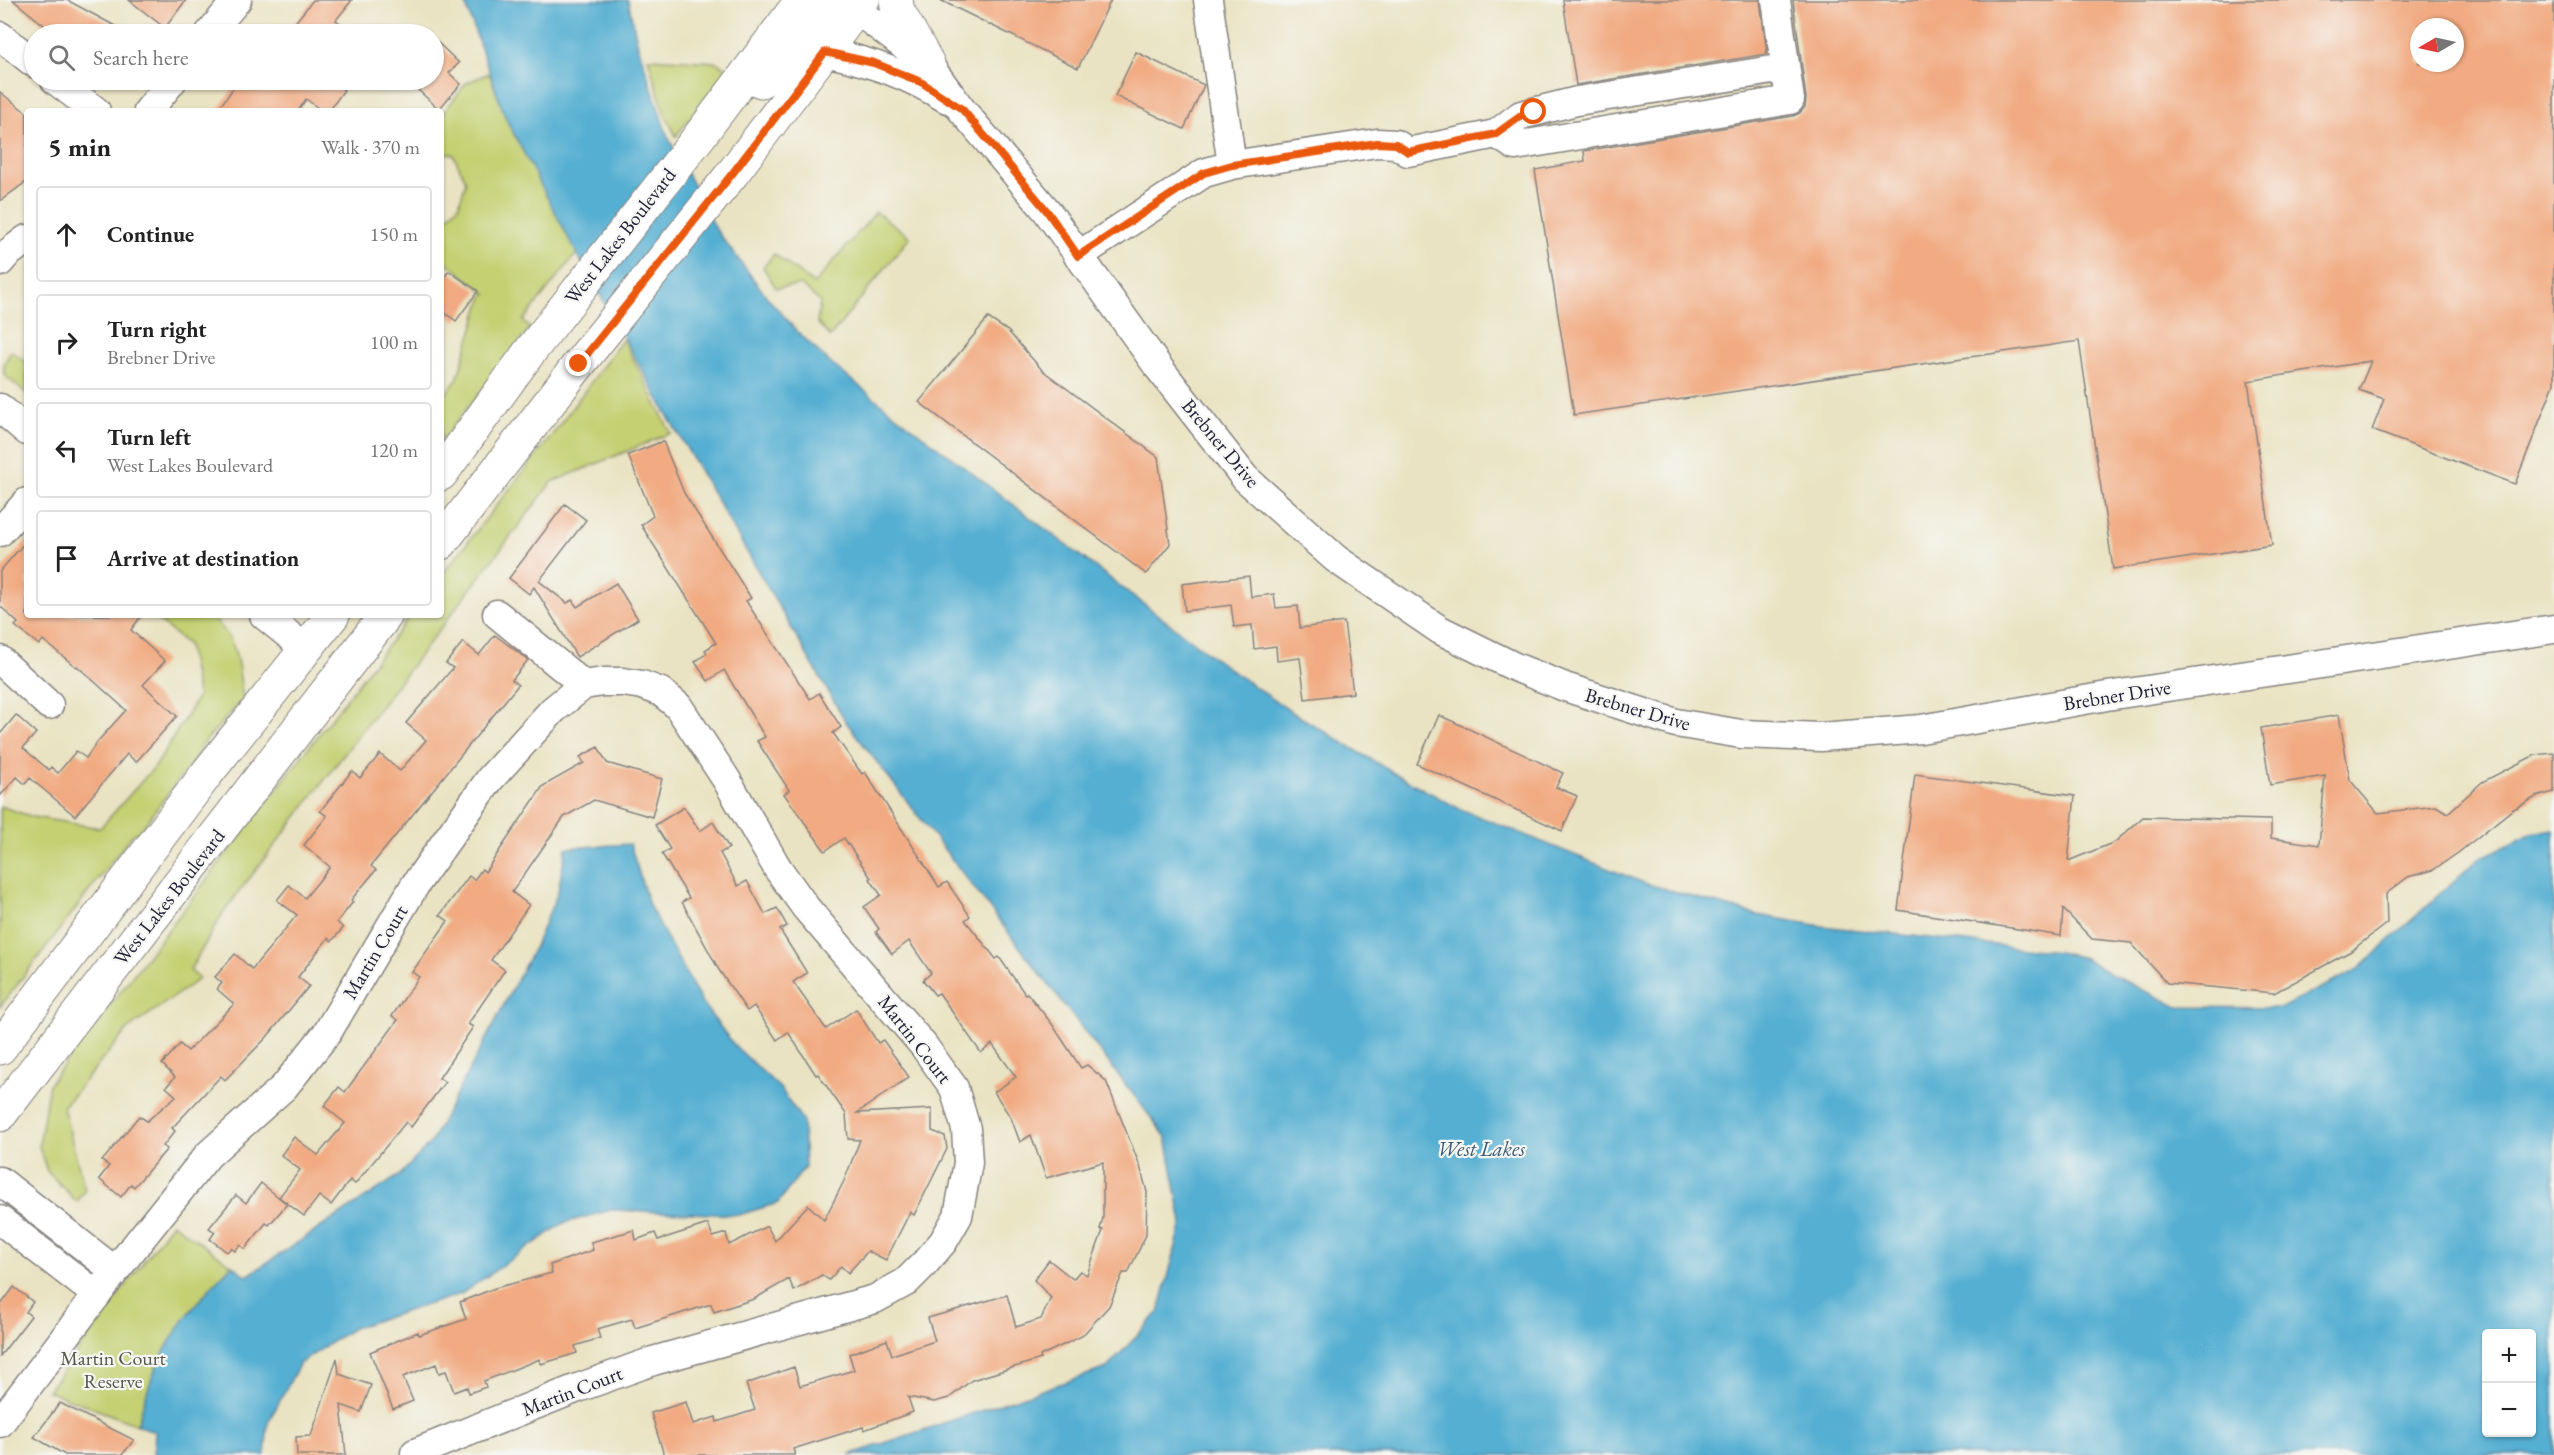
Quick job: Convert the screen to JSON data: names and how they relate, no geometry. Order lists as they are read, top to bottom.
{
  "streets": {
    "main road": ["West Lakes Boulevard"],
    "street": ["Brebner Drive", "Martin Court"]
  },
  "water": ["West Lakes"],
  "parks": ["Martin Court Reserve"],
  "north": "left",
  "page": {
    "search": "Search here",
    "heading": ["5 min", "Walk · 370 m"],
    "list": [
      ["Continue", "150 m"],
      ["Turn right", "Brebner Drive", "100 m"],
      ["Turn left", "West Lakes Boulevard", "120 m"],
      "Arrive at destination"
    ],
    "map_buttons": ["+", "−"]
  }
}
